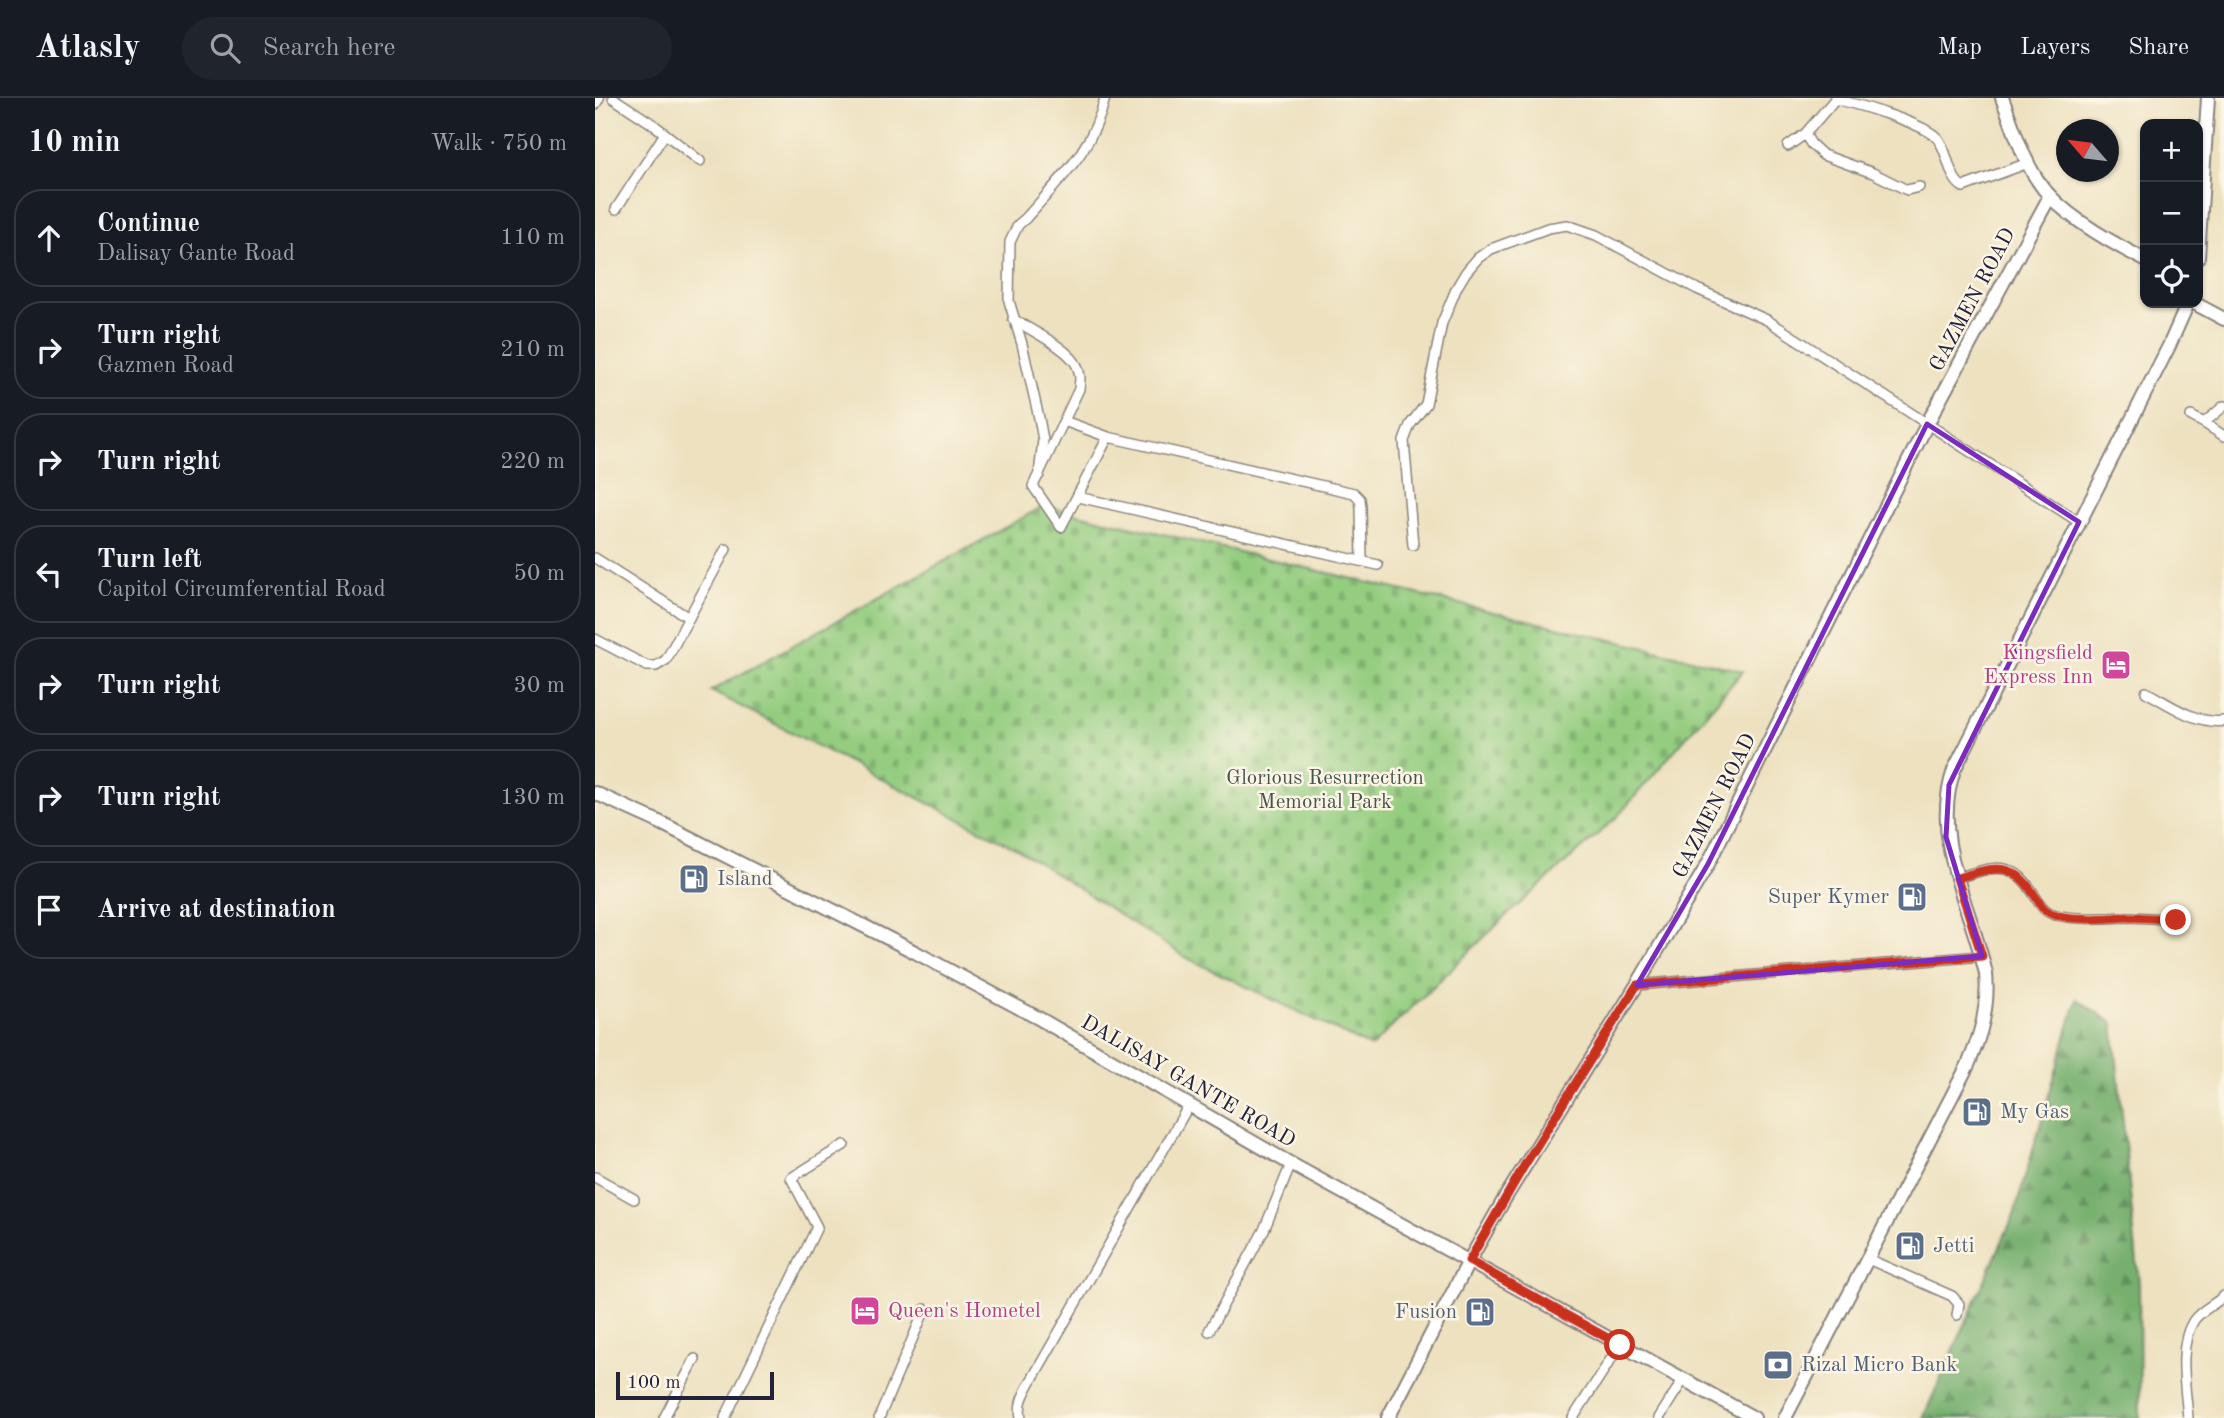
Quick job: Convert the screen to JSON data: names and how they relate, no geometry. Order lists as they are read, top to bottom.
{
  "streets": {
    "main road": ["GAZMEN ROAD", "DALISAY GANTE ROAD"]
  },
  "crossings": [
    ["GAZMEN ROAD", "DALISAY GANTE ROAD"]
  ],
  "parks": ["Glorious Resurrection Memorial Park"],
  "places": {
    "hotel": ["Kingsfield Express Inn", "Queen's Hometel"],
    "fuel station": [
      "Island",
      "Super Kymer",
      "My Gas",
      "Jetti",
      "Fusion"
    ],
    "bank": ["Rizal Micro Bank"]
  },
  "scale_bar": "100 m",
  "north": "top left",
  "page": {
    "header": "Atlasly",
    "search": "Search here",
    "nav": ["Map", "Layers", "Share"],
    "heading": ["10 min", "Walk · 750 m"],
    "map_buttons": ["+", "−"],
    "list": [
      ["Continue", "Dalisay Gante Road", "110 m"],
      ["Turn right", "Gazmen Road", "210 m"],
      ["Turn right", "220 m"],
      ["Turn left", "Capitol Circumferential Road", "50 m"],
      ["Turn right", "30 m"],
      ["Turn right", "130 m"],
      "Arrive at destination"
    ],
    "scale": "100 m"
  }
}
